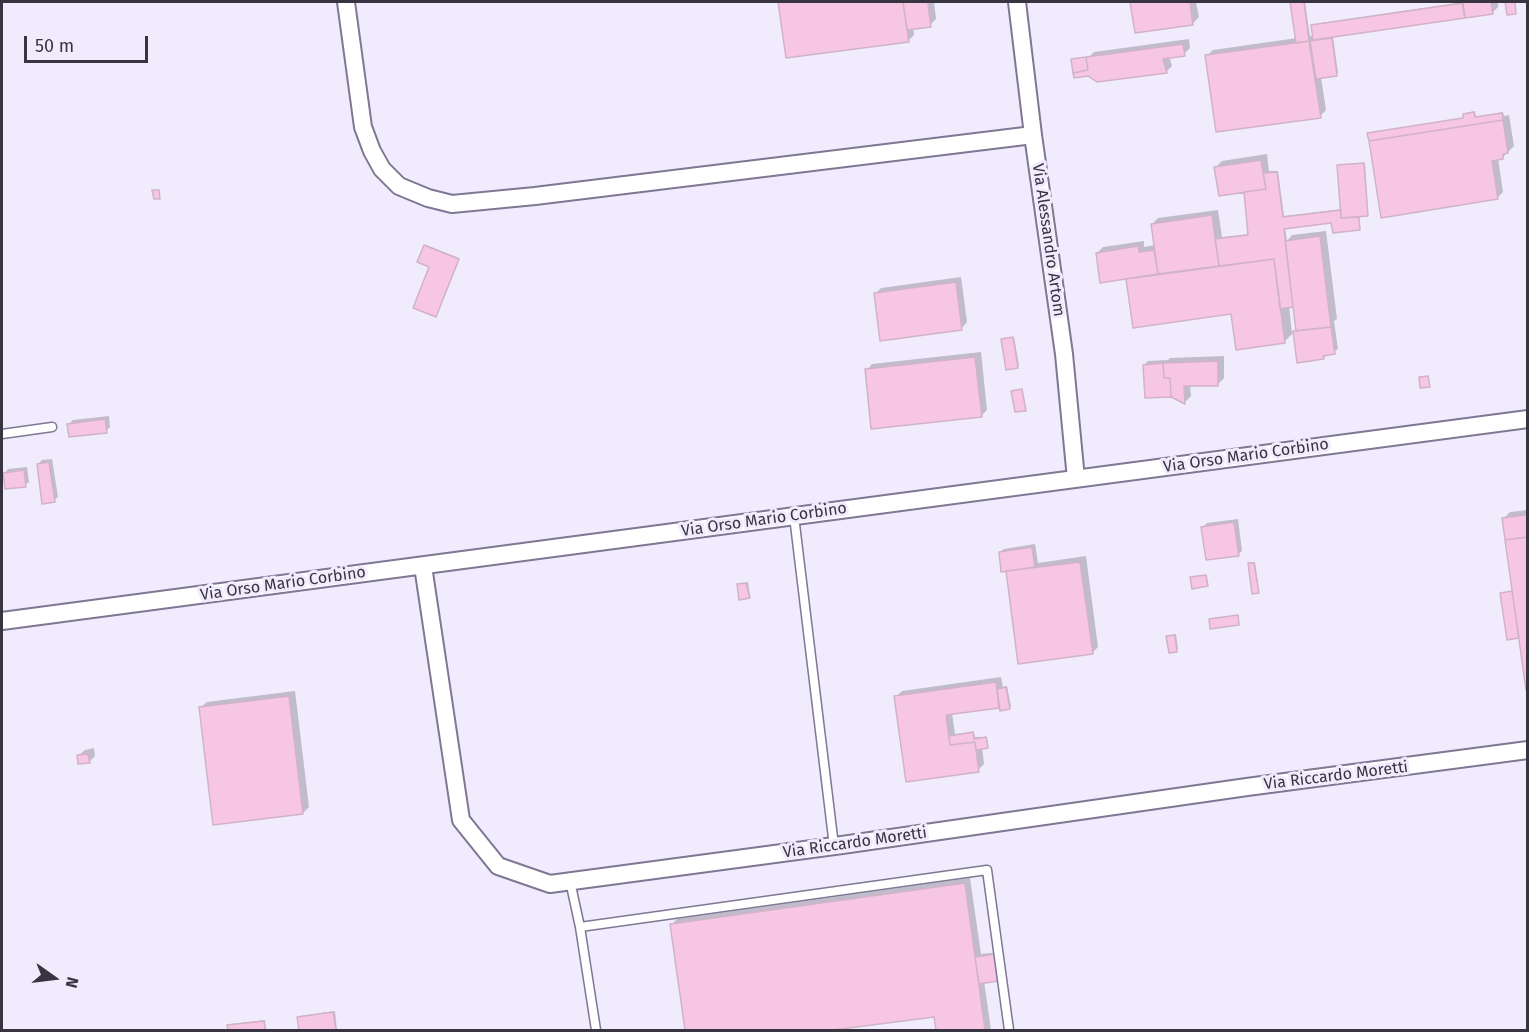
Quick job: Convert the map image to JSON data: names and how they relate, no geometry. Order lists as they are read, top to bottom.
{
  "streets": {
    "street": ["Via Alessandro Artom", "Via Orso Mario Corbino", "Via Riccardo Moretti"]
  },
  "crossings": [
    ["Via Alessandro Artom", "Via Orso Mario Corbino"],
    ["Via Orso Mario Corbino", "Via Riccardo Moretti"]
  ],
  "scale_bar": "50 m",
  "north": "right"
}
